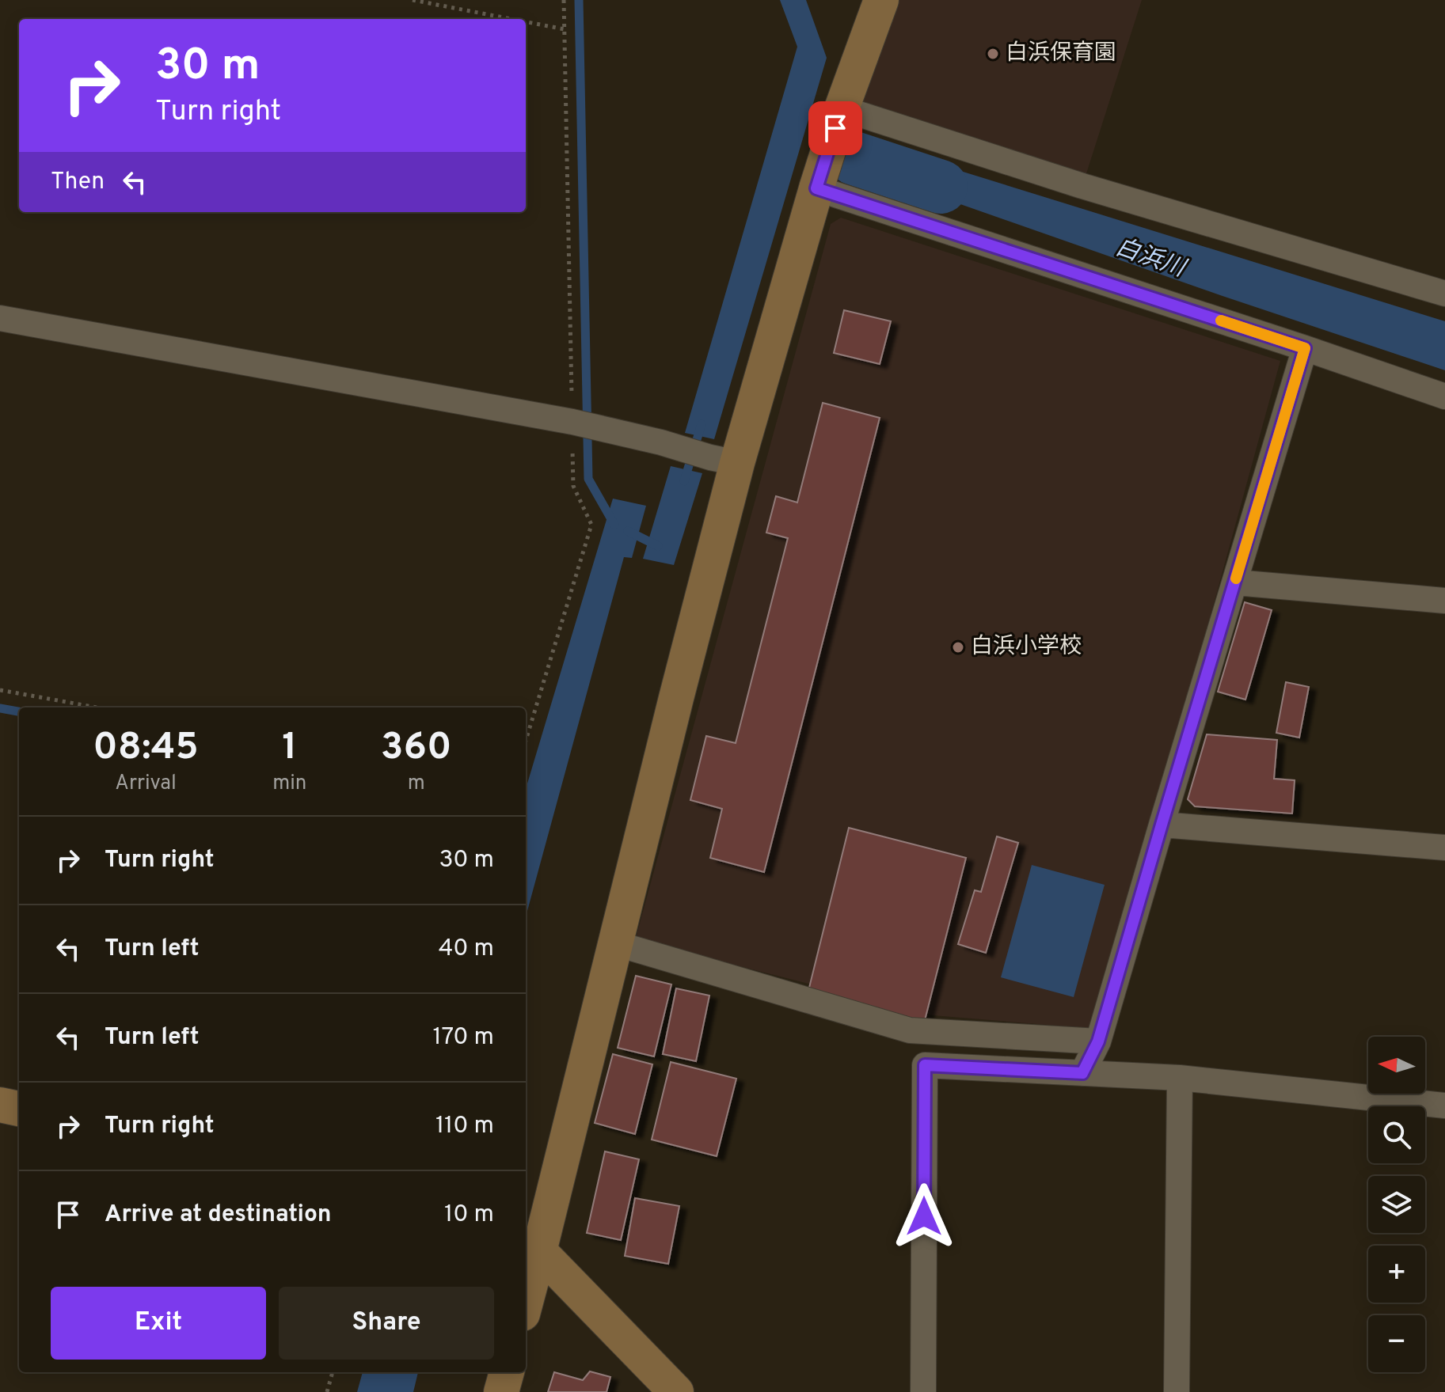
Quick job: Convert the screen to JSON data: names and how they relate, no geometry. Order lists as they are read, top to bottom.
{
  "water": ["白浜川"],
  "places": ["白浜保育園", "白浜小学校"],
  "north": "left",
  "page": {
    "turn": ["30 m", "Turn right"],
    "then": "Then",
    "eta": [
      "08:45",
      "Arrival",
      "1",
      "min",
      "360",
      "m"
    ],
    "list": [
      {
        "name": "Turn right",
        "value": "30 m"
      },
      {
        "name": "Turn left",
        "value": "40 m"
      },
      {
        "name": "Turn left",
        "value": "170 m"
      },
      {
        "name": "Turn right",
        "value": "110 m"
      },
      {
        "name": "Arrive at destination",
        "value": "10 m"
      }
    ],
    "map_buttons": ["+", "−"],
    "buttons": ["Exit", "Share"]
  }
}
